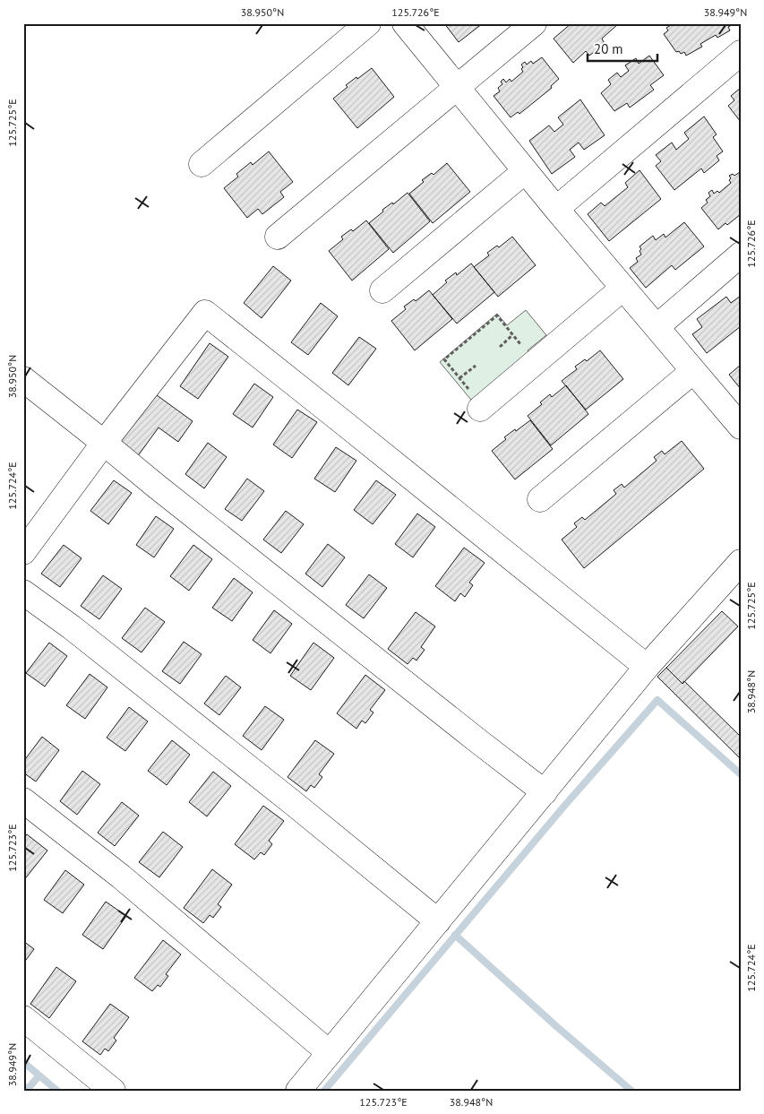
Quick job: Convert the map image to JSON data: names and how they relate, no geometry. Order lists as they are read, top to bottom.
{
  "scale_bar": "20 m",
  "coordinates": [
    "38.950°N",
    "125.726°E",
    "38.949°N",
    "125.725°E",
    "125.724°E",
    "38.948°N",
    "125.723°E"
  ]
}
